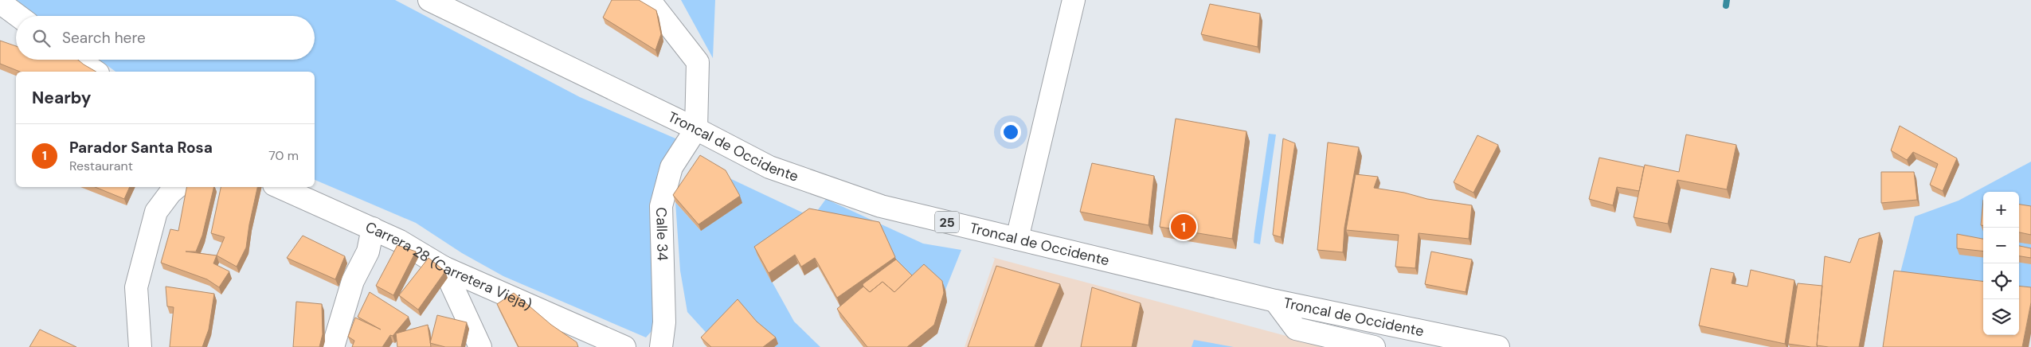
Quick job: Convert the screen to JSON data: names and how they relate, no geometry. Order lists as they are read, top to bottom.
{
  "streets": {
    "street": [
      "Troncal de Occidente",
      "25",
      "Calle 34",
      "Carrera 28 (Carretera Vieja)"
    ]
  },
  "crossings": [
    ["Troncal de Occidente", "Calle 34"]
  ],
  "page": {
    "search": "Search here",
    "heading": "Nearby",
    "list": [
      {
        "mark": "1",
        "name": "Parador Santa Rosa",
        "note": "Restaurant",
        "value": "70 m"
      }
    ],
    "map_buttons": ["+", "−"],
    "pins": "1"
  }
}
